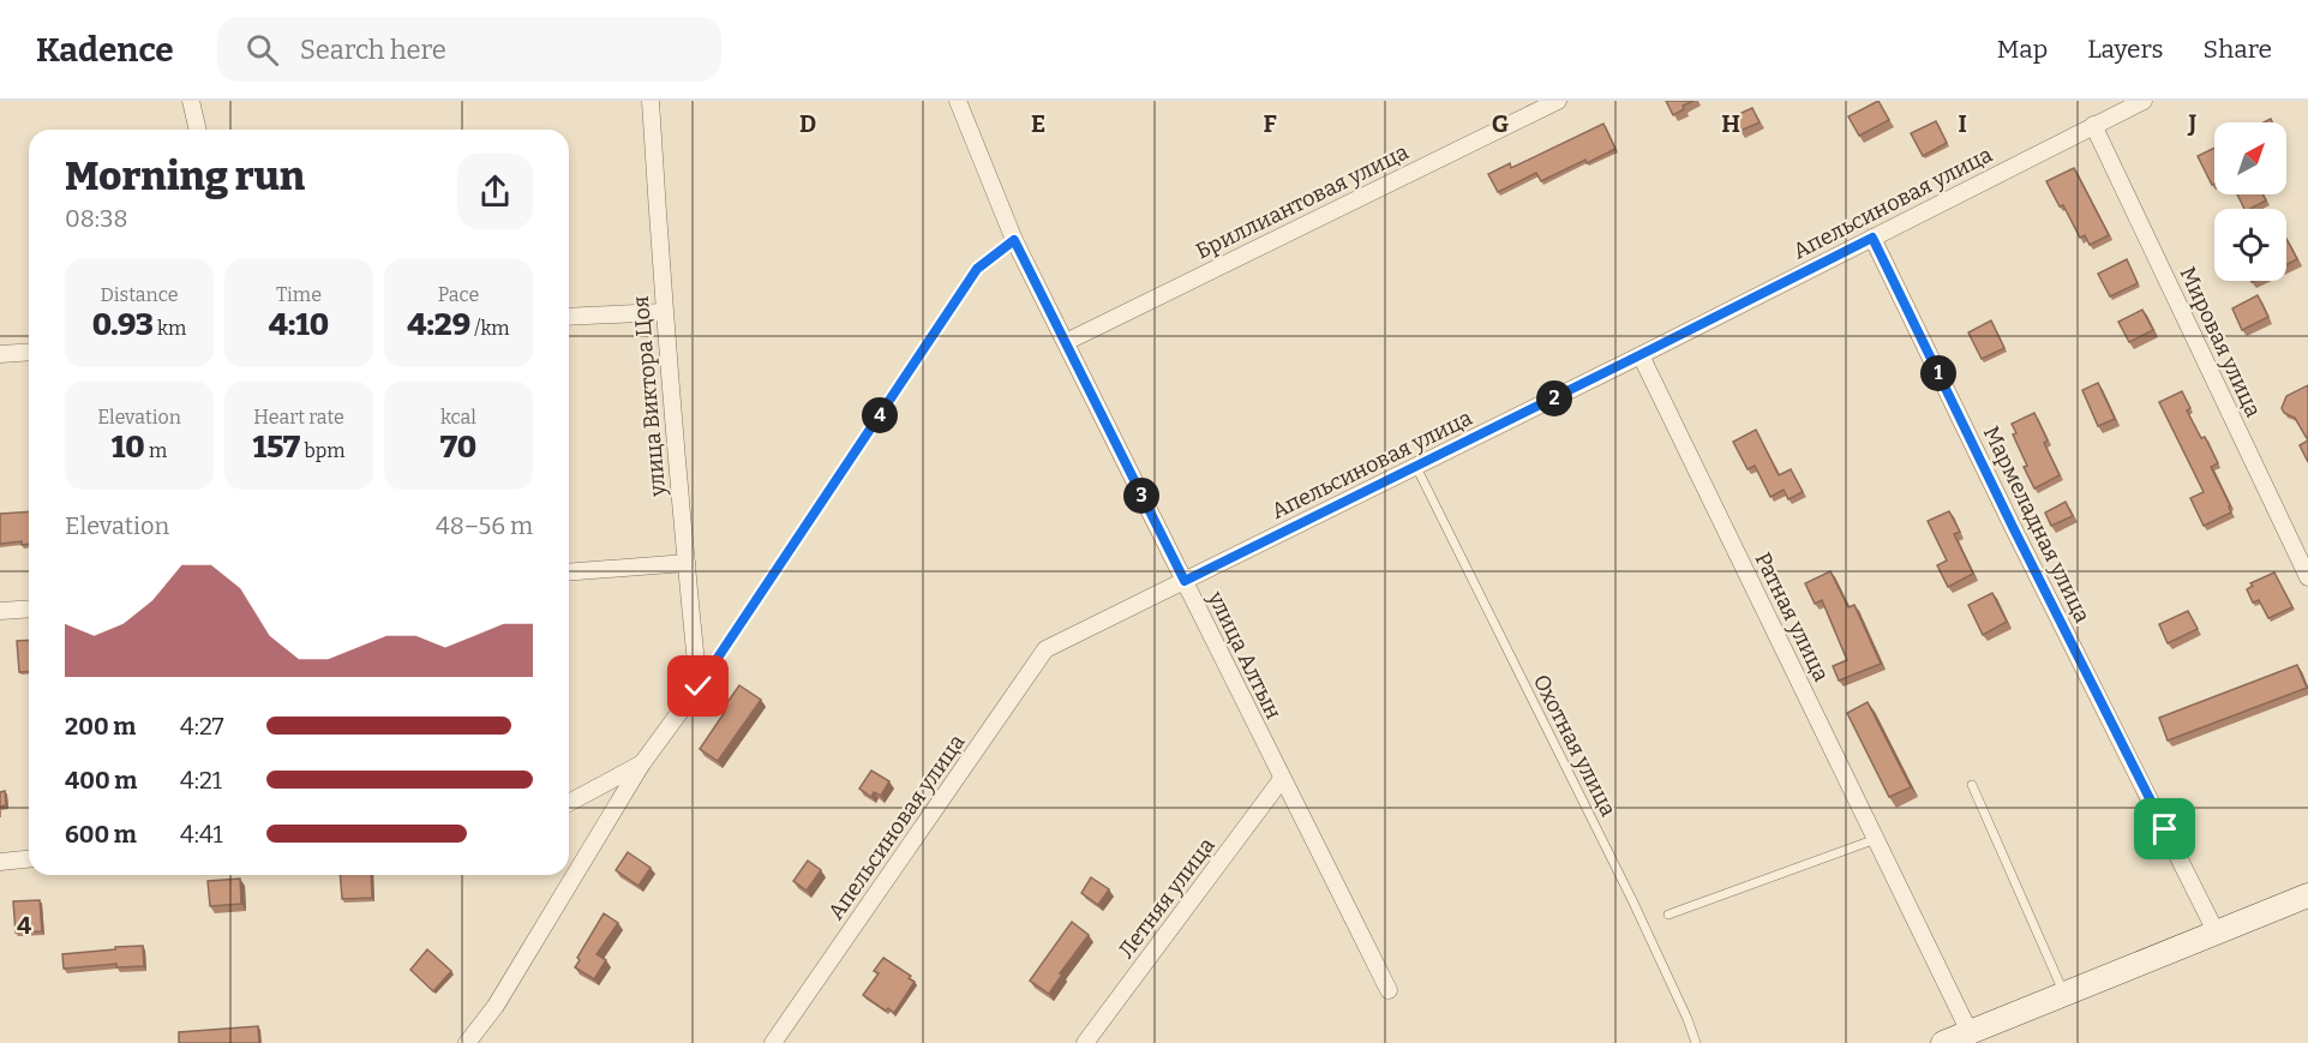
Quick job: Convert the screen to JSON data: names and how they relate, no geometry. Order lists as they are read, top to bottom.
{
  "streets": {
    "street": [
      "Бриллиантовая улица",
      "Апельсиновая улица",
      "Мировая улица",
      "улица Виктора Цоя",
      "Мармеладная улица",
      "Ратная улица",
      "улица Алтын",
      "Летняя улица"
    ],
    "lane": ["Охотная улица"]
  },
  "crossings": [
    ["Бриллиантовая улица", "улица Алтын"],
    ["Апельсиновая улица", "Мировая улица"],
    ["Апельсиновая улица", "Мармеладная улица"],
    ["Апельсиновая улица", "Ратная улица"],
    ["Апельсиновая улица", "улица Алтын"],
    ["Апельсиновая улица", "Охотная улица"],
    ["улица Алтын", "Летняя улица"]
  ],
  "north": "top right",
  "page": {
    "header": "Kadence",
    "search": "Search here",
    "nav": ["Map", "Layers", "Share"],
    "heading": ["Morning run", "08:38"],
    "stats": [
      ["Distance", "0.93 km"],
      ["Time", "4:10"],
      ["Pace", "4:29 /km"],
      ["Elevation", "10 m"],
      ["Heart rate", "157 bpm"],
      ["kcal", "70"]
    ],
    "pins": [
      "1",
      "2",
      "4",
      "3"
    ],
    "chart": ["Elevation", "48–56 m"],
    "list": [
      {
        "name": "200 m",
        "note": "4:27"
      },
      {
        "name": "400 m",
        "note": "4:21"
      },
      {
        "name": "600 m",
        "note": "4:41"
      }
    ]
  },
  "grid": {
    "columns": [
      "D",
      "E",
      "F",
      "G",
      "H",
      "I",
      "J"
    ],
    "rows": ["4"]
  }
}
